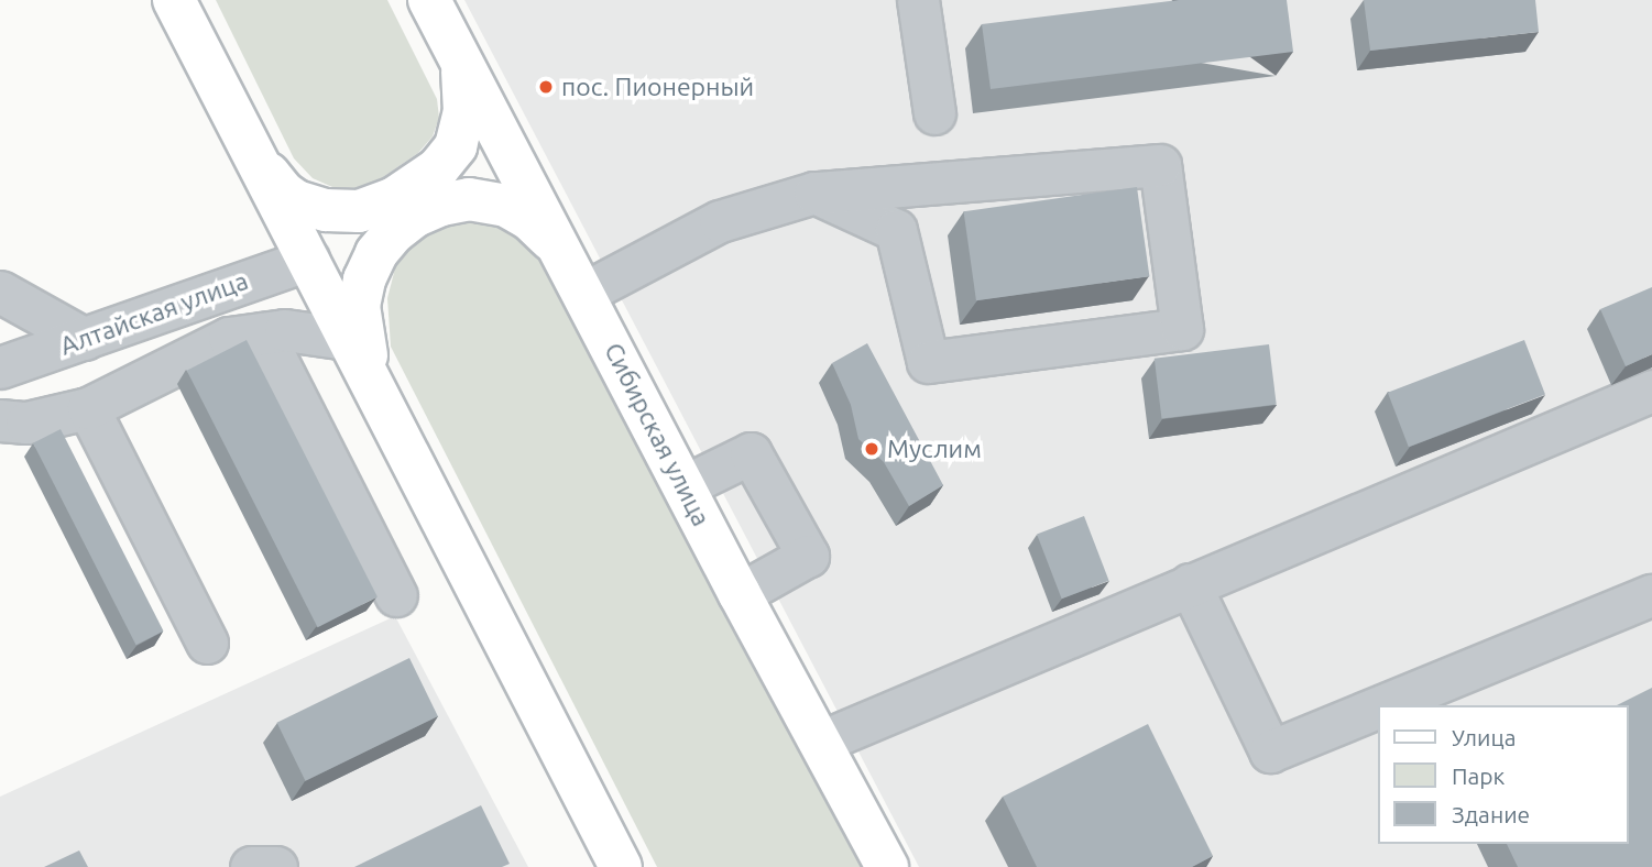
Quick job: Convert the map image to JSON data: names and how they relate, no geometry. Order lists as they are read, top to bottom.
{
  "streets": {
    "main road": ["Сибирская улица"],
    "lane": ["Алтайская улица"]
  },
  "places": ["пос. Пионерный", "Муслим"],
  "legend": ["Улица", "Парк", "Здание"]
}
